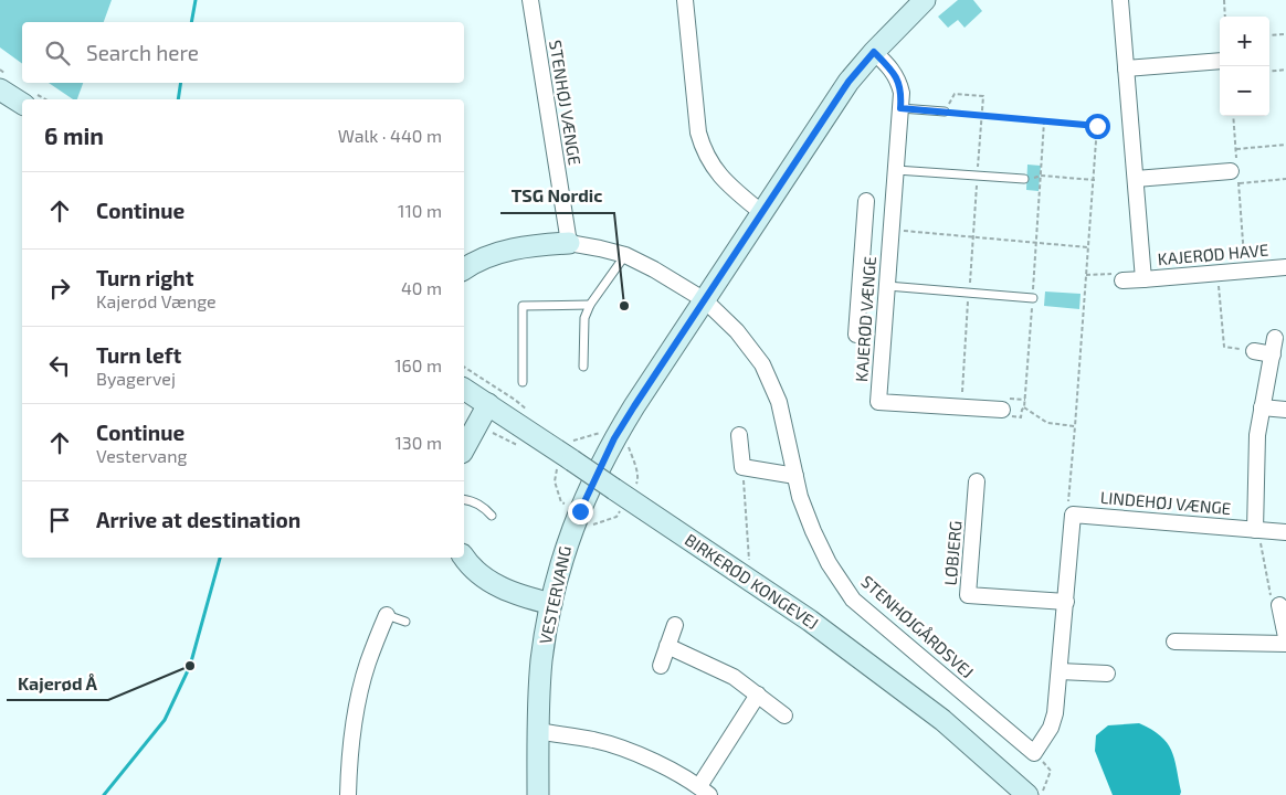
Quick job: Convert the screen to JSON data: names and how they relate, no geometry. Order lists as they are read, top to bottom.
{
  "streets": {
    "main road": ["BIRKERØD KONGEVEJ", "VESTERVANG"],
    "street": [
      "STENHØJ VÆNGE",
      "KAJERØD HAVE",
      "KAJERØD VÆNGE",
      "LINDEHØJ VÆNGE",
      "LØBJERG",
      "STENHØJGÅRDSVEJ"
    ]
  },
  "crossings": [
    ["STENHØJ VÆNGE", "STENHØJGÅRDSVEJ"],
    ["KAJERØD VÆNGE", "VESTERVANG"],
    ["VESTERVANG", "STENHØJGÅRDSVEJ"]
  ],
  "places": ["TSG Nordic", "Kajerød Å"],
  "page": {
    "map_buttons": ["+", "−"],
    "search": "Search here",
    "heading": ["6 min", "Walk · 440 m"],
    "list": [
      ["Continue", "110 m"],
      ["Turn right", "Kajerød Vænge", "40 m"],
      ["Turn left", "Byagervej", "160 m"],
      ["Continue", "Vestervang", "130 m"],
      "Arrive at destination"
    ]
  }
}
